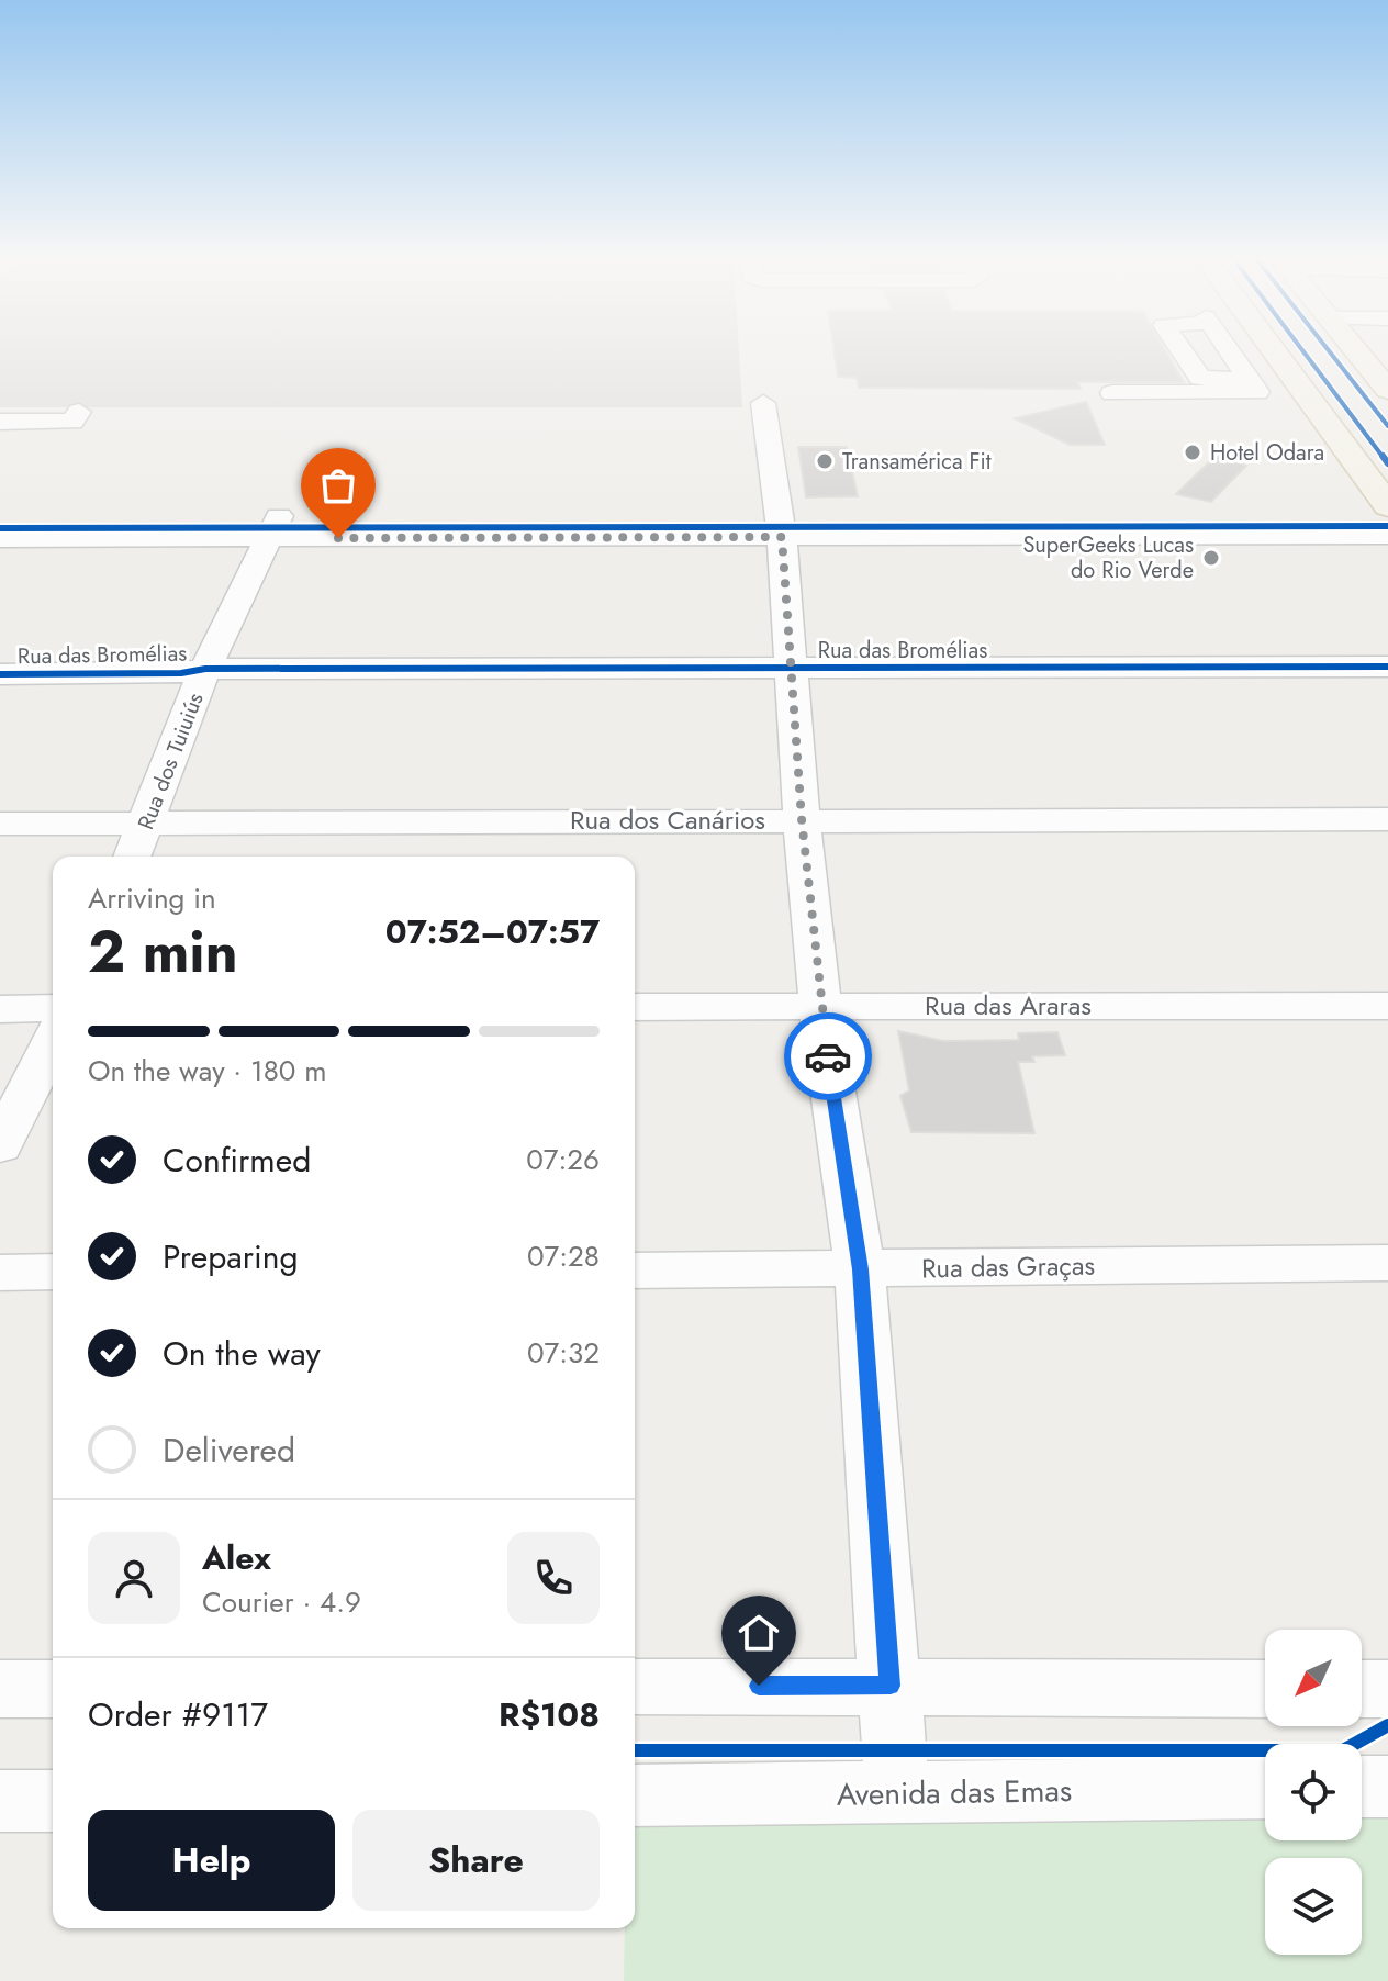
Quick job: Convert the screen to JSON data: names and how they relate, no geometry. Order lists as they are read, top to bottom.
{
  "streets": {
    "street": [
      "Rua das Bromélias",
      "Rua dos Tuiuiús",
      "Rua dos Canários",
      "Rua das Araras",
      "Rua das Graças",
      "Avenida das Emas"
    ]
  },
  "crossings": [
    ["Rua das Bromélias", "Rua dos Tuiuiús"],
    ["Rua dos Tuiuiús", "Rua dos Canários"]
  ],
  "places": ["Hotel Odara", "Transamérica Fit", "SuperGeeks Lucas do Rio Verde"],
  "north": "bottom left",
  "page": {
    "heading": ["2 min", "Arriving in", "07:52–07:57"],
    "panel": [
      "Alex",
      "Courier · 4.9",
      "Order #9117",
      "R$108"
    ],
    "bar": "On the way · 180 m",
    "list": [
      ["Confirmed", "07:26"],
      ["Preparing", "07:28"],
      ["On the way", "07:32"],
      "Delivered"
    ],
    "buttons": ["Help", "Share"]
  }
}
